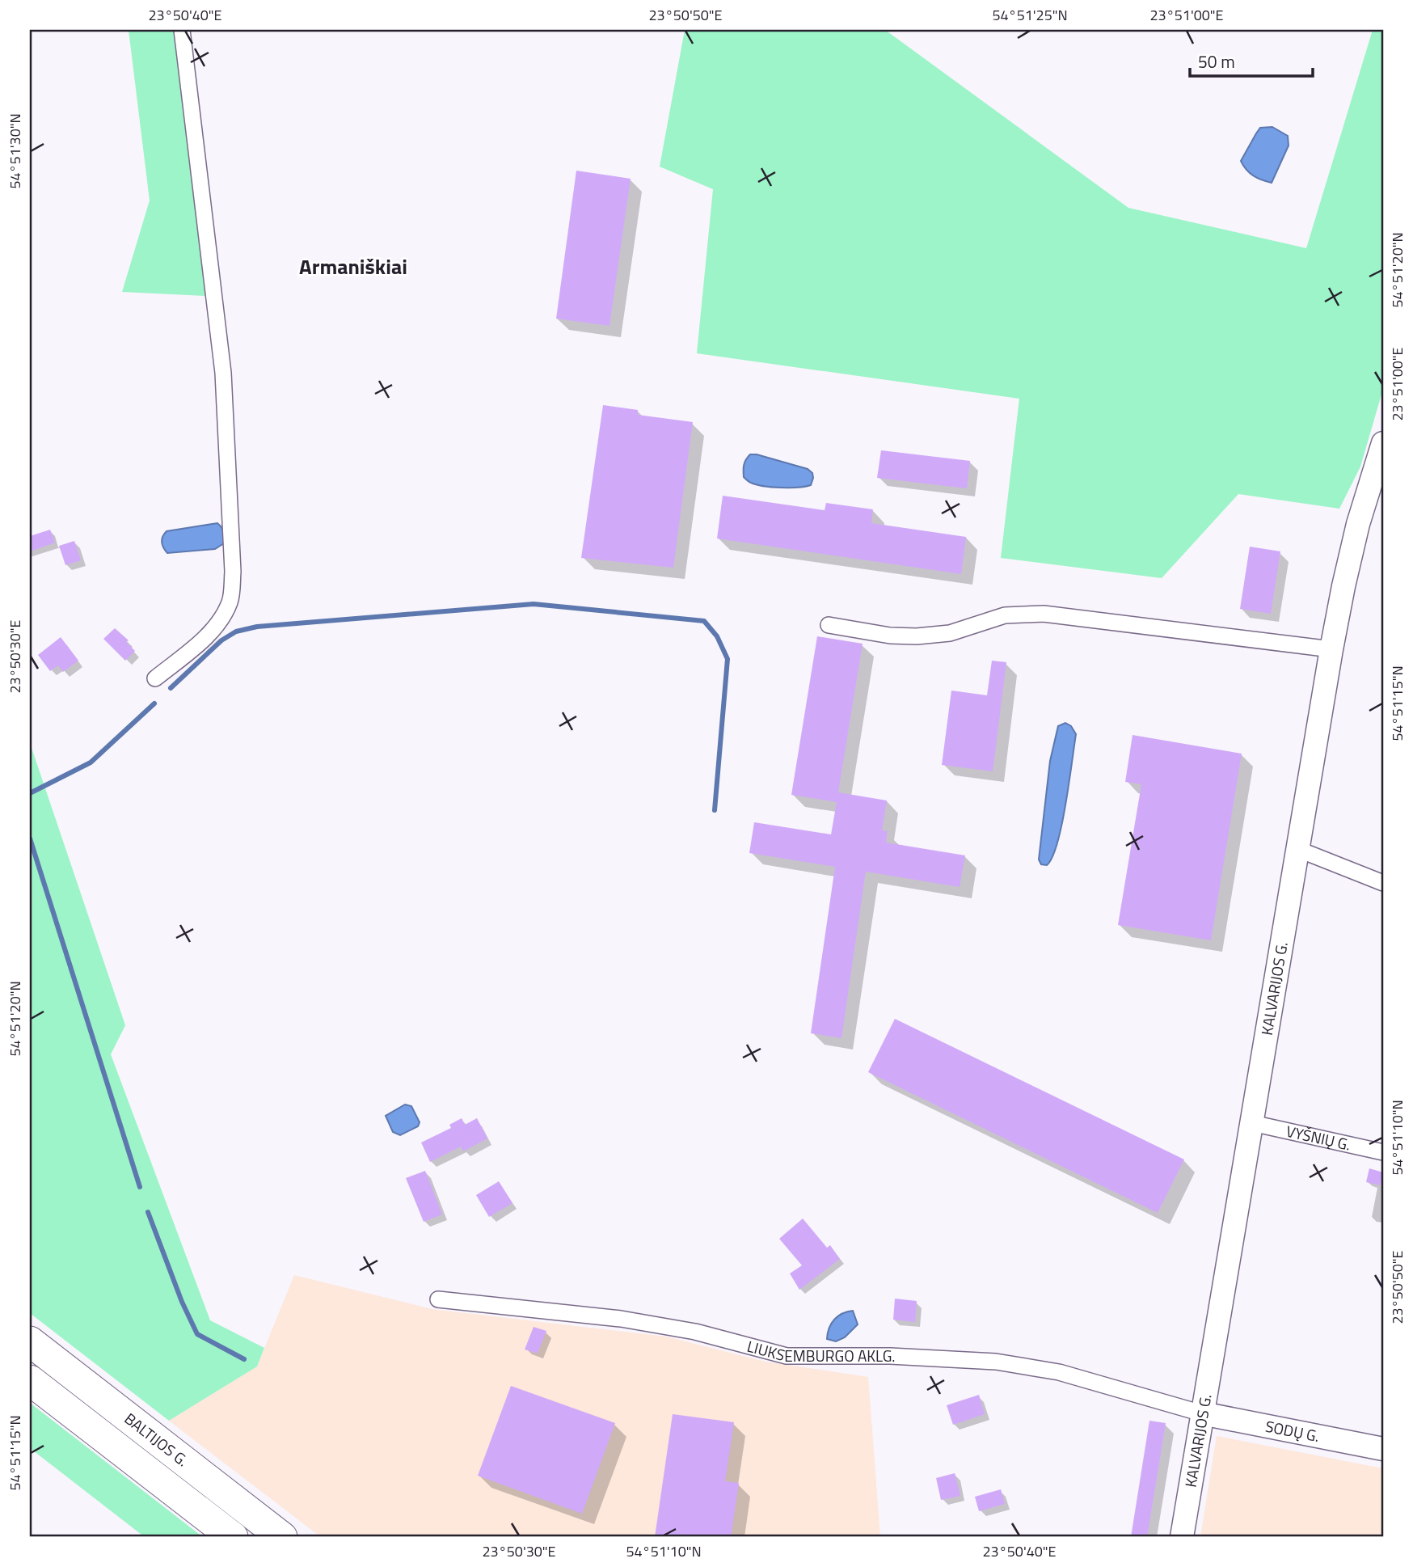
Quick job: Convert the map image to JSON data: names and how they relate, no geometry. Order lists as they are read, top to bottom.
{
  "streets": {
    "highway": ["BALTIJOS G."],
    "main road": ["KALVARIJOS G.", "SODŲ G."],
    "street": ["VYŠNIŲ G.", "LIUKSEMBURGO AKLG."]
  },
  "crossings": [
    ["KALVARIJOS G.", "VYŠNIŲ G."],
    ["KALVARIJOS G.", "LIUKSEMBURGO AKLG."],
    ["KALVARIJOS G.", "SODŲ G."],
    ["LIUKSEMBURGO AKLG.", "SODŲ G."]
  ],
  "districts": ["Armaniškiai"],
  "scale_bar": "50 m",
  "coordinates": [
    "23°50'40\"E",
    "23°50'50\"E",
    "54°51'25\"N",
    "23°51'00\"E",
    "54°51'30\"N",
    "54°51'20\"N",
    "23°50'30\"E",
    "54°51'15\"N",
    "54°51'10\"N"
  ]
}
